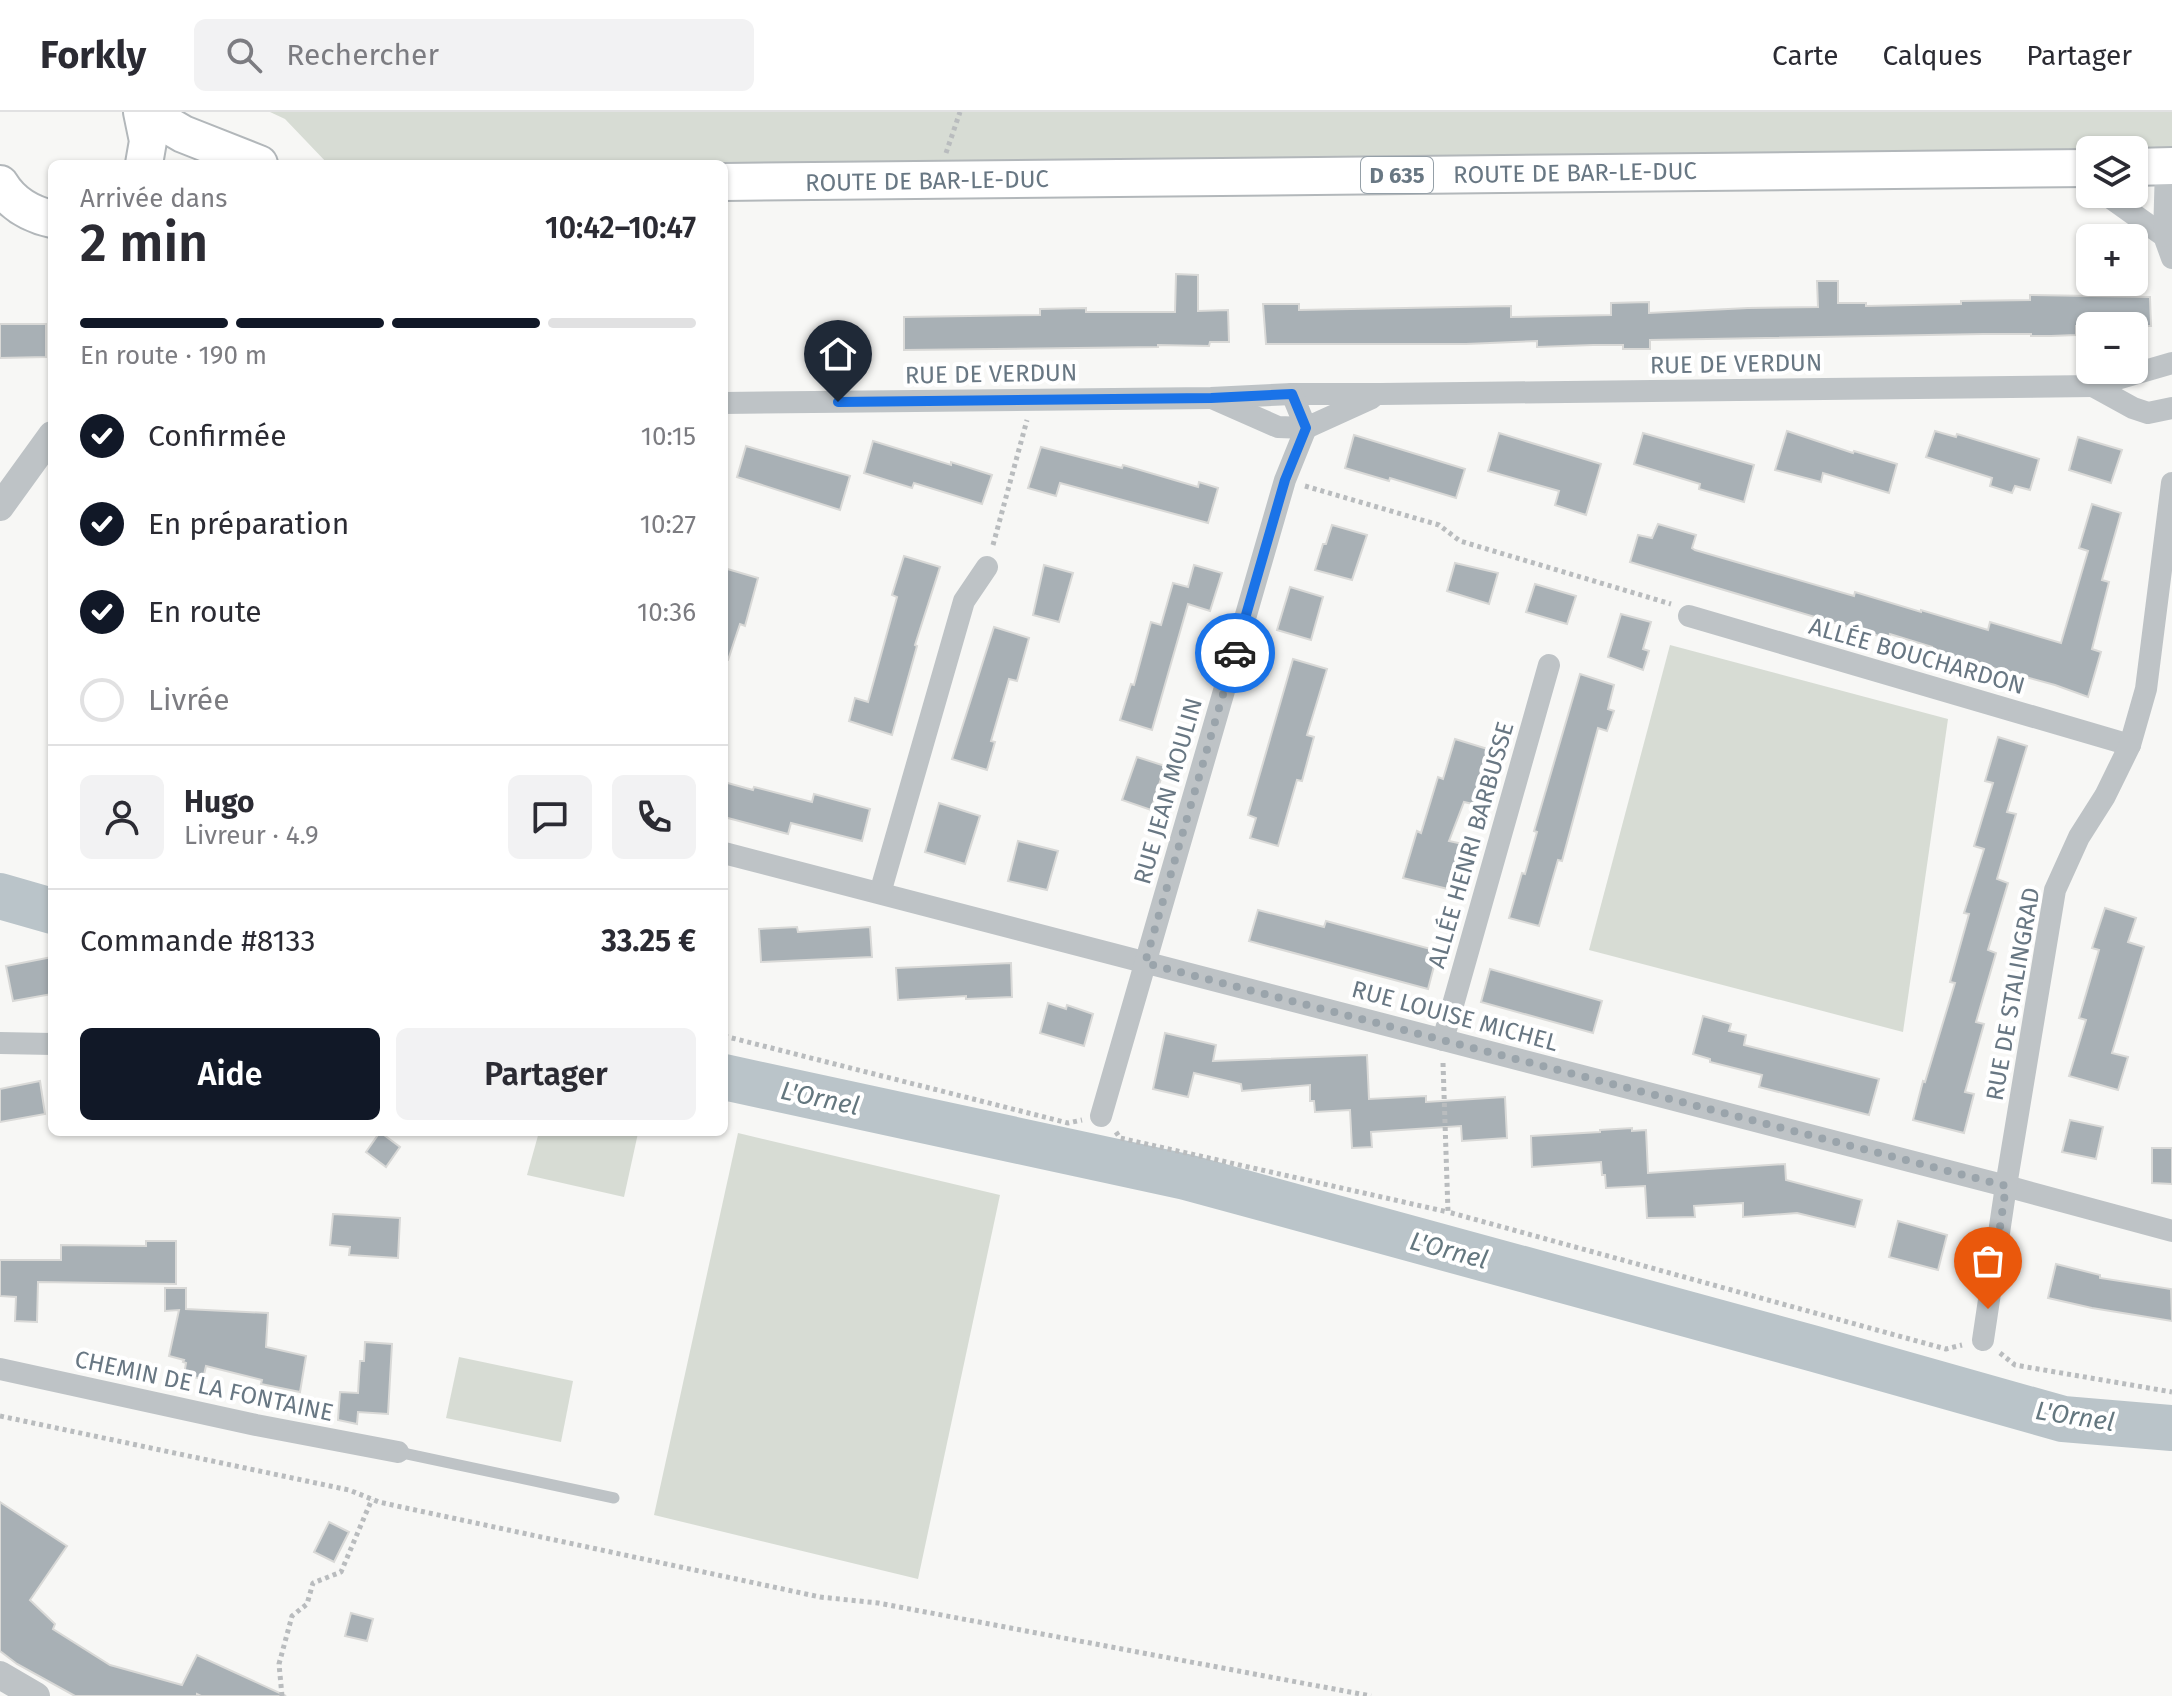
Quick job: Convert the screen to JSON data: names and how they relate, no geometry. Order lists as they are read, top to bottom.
{
  "streets": {
    "main road": ["ROUTE DE BAR-LE-DUC", "D 635"],
    "street": [
      "RUE DE VERDUN",
      "ALLÉE BOUCHARDON",
      "RUE JEAN MOULIN",
      "ALLÉE HENRI BARBUSSE",
      "RUE DE STALINGRAD",
      "RUE LOUISE MICHEL",
      "CHEMIN DE LA FONTAINE"
    ]
  },
  "crossings": [
    ["RUE DE VERDUN", "RUE JEAN MOULIN"],
    ["ALLÉE BOUCHARDON", "RUE DE STALINGRAD"],
    ["RUE JEAN MOULIN", "RUE LOUISE MICHEL"],
    ["ALLÉE HENRI BARBUSSE", "RUE LOUISE MICHEL"],
    ["RUE DE STALINGRAD", "RUE LOUISE MICHEL"]
  ],
  "water": ["L'Ornel"],
  "page": {
    "header": "Forkly",
    "search": "Rechercher",
    "nav": ["Carte", "Calques", "Partager"],
    "map_buttons": ["+", "−"],
    "heading": ["2 min", "Arrivée dans", "10:42–10:47"],
    "panel": [
      "Hugo",
      "Livreur · 4.9",
      "Commande #8133",
      "33.25 €"
    ],
    "bar": "En route · 190 m",
    "list": [
      ["Confirmée", "10:15"],
      ["En préparation", "10:27"],
      ["En route", "10:36"],
      "Livrée"
    ],
    "buttons": ["Aide", "Partager"]
  }
}
